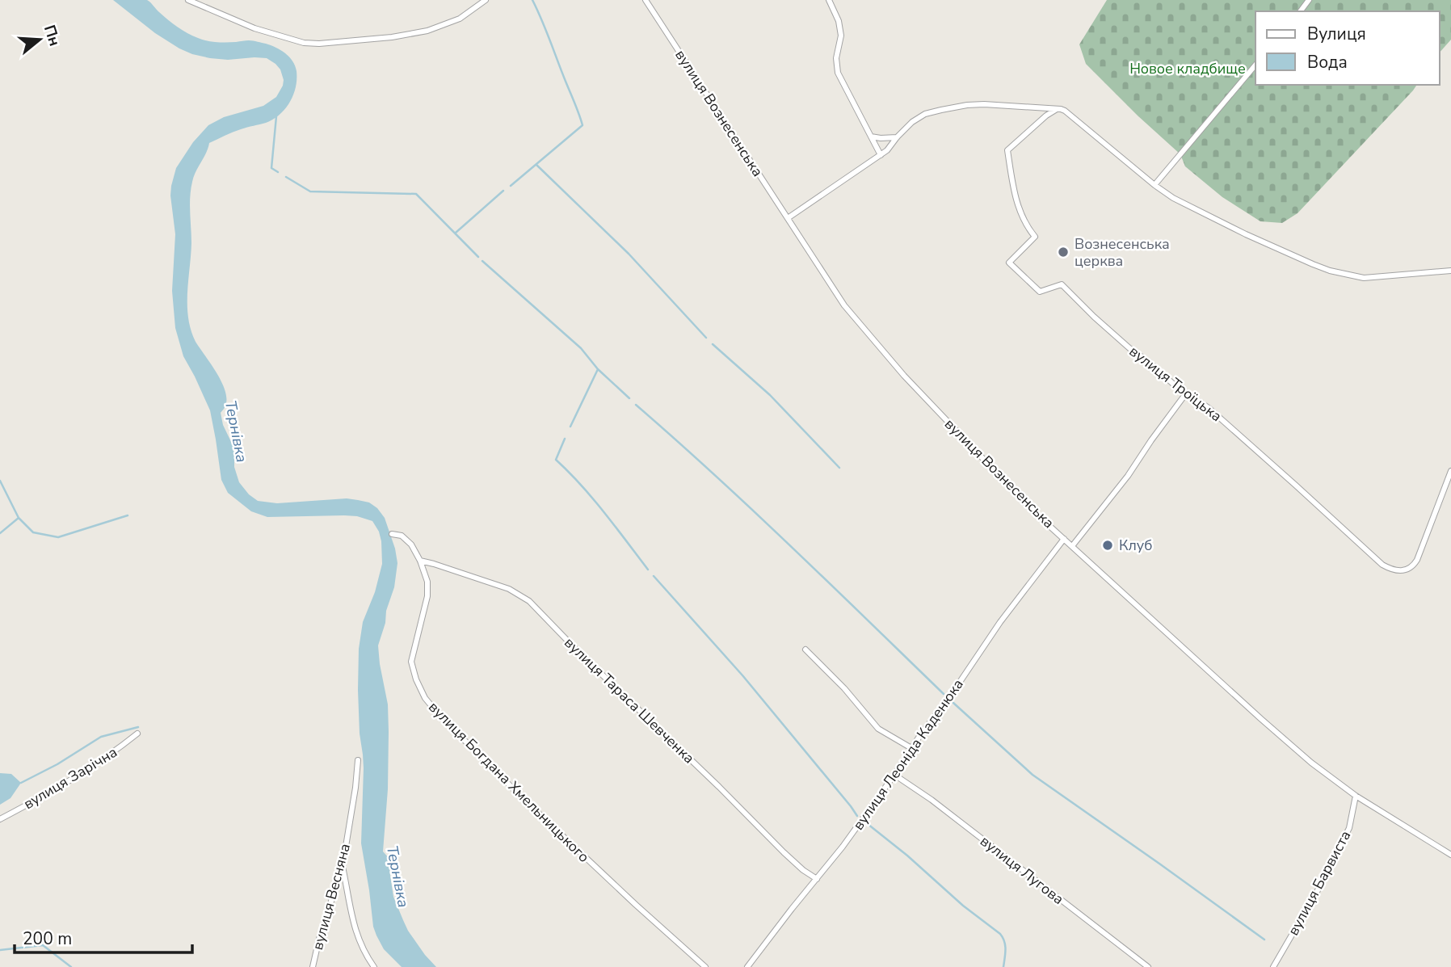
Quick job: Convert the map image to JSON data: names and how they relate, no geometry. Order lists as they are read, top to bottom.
{
  "streets": {
    "street": [
      "вулиця Вознесенська",
      "вулиця Троїцька",
      "вулиця Тараса Шевченка",
      "вулиця Леоніда Каденюка",
      "вулиця Зарічна",
      "вулиця Богдана Хмельницького",
      "вулиця Лугова",
      "вулиця Барвиста",
      "вулиця Весняна"
    ]
  },
  "crossings": [
    ["вулиця Вознесенська", "вулиця Леоніда Каденюка"],
    ["вулиця Вознесенська", "вулиця Барвиста"],
    ["вулиця Тараса Шевченка", "вулиця Леоніда Каденюка"],
    ["вулиця Тараса Шевченка", "вулиця Богдана Хмельницького"],
    ["вулиця Леоніда Каденюка", "вулиця Лугова"]
  ],
  "water": ["Тернівка"],
  "parks": ["Новое кладбище"],
  "places": ["Вознесенська церква", "Клуб"],
  "legend": ["Вулиця", "Вода"],
  "scale_bar": "200 m",
  "north": "right"
}
